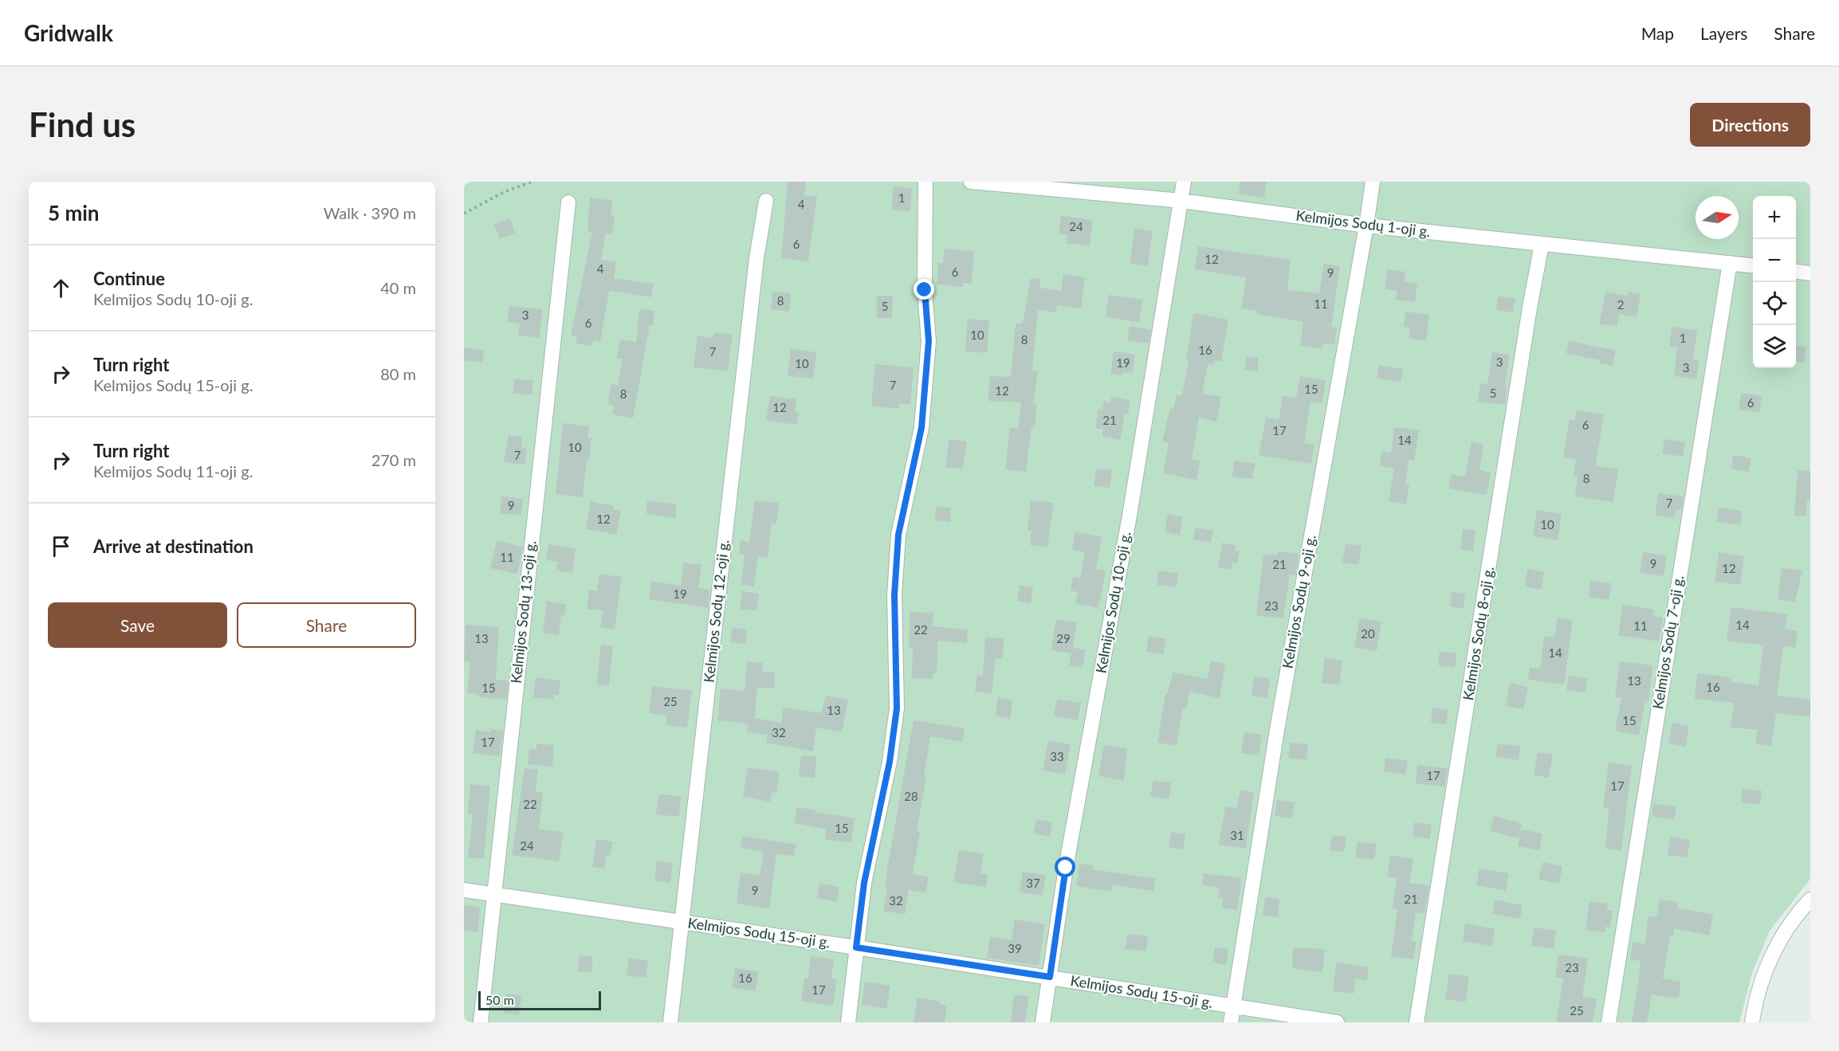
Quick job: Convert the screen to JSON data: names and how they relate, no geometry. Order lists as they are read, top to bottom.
{
  "streets": {
    "street": [
      "Kelmijos Sodų 1-oji g.",
      "Kelmijos Sodų 9-oji g.",
      "Kelmijos Sodų 10-oji g.",
      "Kelmijos Sodų 12-oji g.",
      "Kelmijos Sodų 13-oji g.",
      "Kelmijos Sodų 8-oji g.",
      "Kelmijos Sodų 7-oji g.",
      "Kelmijos Sodų 15-oji g."
    ]
  },
  "crossings": [
    ["Kelmijos Sodų 1-oji g.", "Kelmijos Sodų 9-oji g."],
    ["Kelmijos Sodų 1-oji g.", "Kelmijos Sodų 10-oji g."],
    ["Kelmijos Sodų 1-oji g.", "Kelmijos Sodų 8-oji g."],
    ["Kelmijos Sodų 1-oji g.", "Kelmijos Sodų 7-oji g."],
    ["Kelmijos Sodų 9-oji g.", "Kelmijos Sodų 15-oji g."],
    ["Kelmijos Sodų 10-oji g.", "Kelmijos Sodų 15-oji g."],
    ["Kelmijos Sodų 12-oji g.", "Kelmijos Sodų 15-oji g."],
    ["Kelmijos Sodų 13-oji g.", "Kelmijos Sodų 15-oji g."]
  ],
  "house_numbers": [
    "1",
    "4",
    "24",
    "6",
    "12",
    "4",
    "6",
    "9",
    "8",
    "11",
    "2",
    "5",
    "3",
    "6",
    "10",
    "1",
    "8",
    "16",
    "7",
    "3",
    "19",
    "10",
    "3",
    "7",
    "15",
    "12",
    "5",
    "8",
    "6",
    "12",
    "21",
    "6",
    "17",
    "14",
    "10",
    "7",
    "8",
    "7",
    "9",
    "12",
    "10",
    "11",
    "9",
    "21",
    "12",
    "19",
    "23",
    "14",
    "11",
    "22",
    "20",
    "13",
    "29",
    "14",
    "13",
    "16",
    "15",
    "25",
    "13",
    "15",
    "32",
    "17",
    "33",
    "17",
    "17",
    "28",
    "22",
    "15",
    "31",
    "24",
    "37",
    "9",
    "21",
    "32",
    "39",
    "23",
    "16",
    "17",
    "25"
  ],
  "scale_bar": "50 m",
  "north": "right",
  "page": {
    "header": "Gridwalk",
    "nav": ["Map", "Layers", "Share"],
    "buttons": [
      "Directions",
      ["Save", "Share"]
    ],
    "title": "Find us",
    "heading": ["5 min", "Walk · 390 m"],
    "map_buttons": ["+", "−"],
    "list": [
      ["Continue", "Kelmijos Sodų 10-oji g.", "40 m"],
      ["Turn right", "Kelmijos Sodų 15-oji g.", "80 m"],
      ["Turn right", "Kelmijos Sodų 11-oji g.", "270 m"],
      "Arrive at destination"
    ],
    "scale": "50 m"
  }
}
